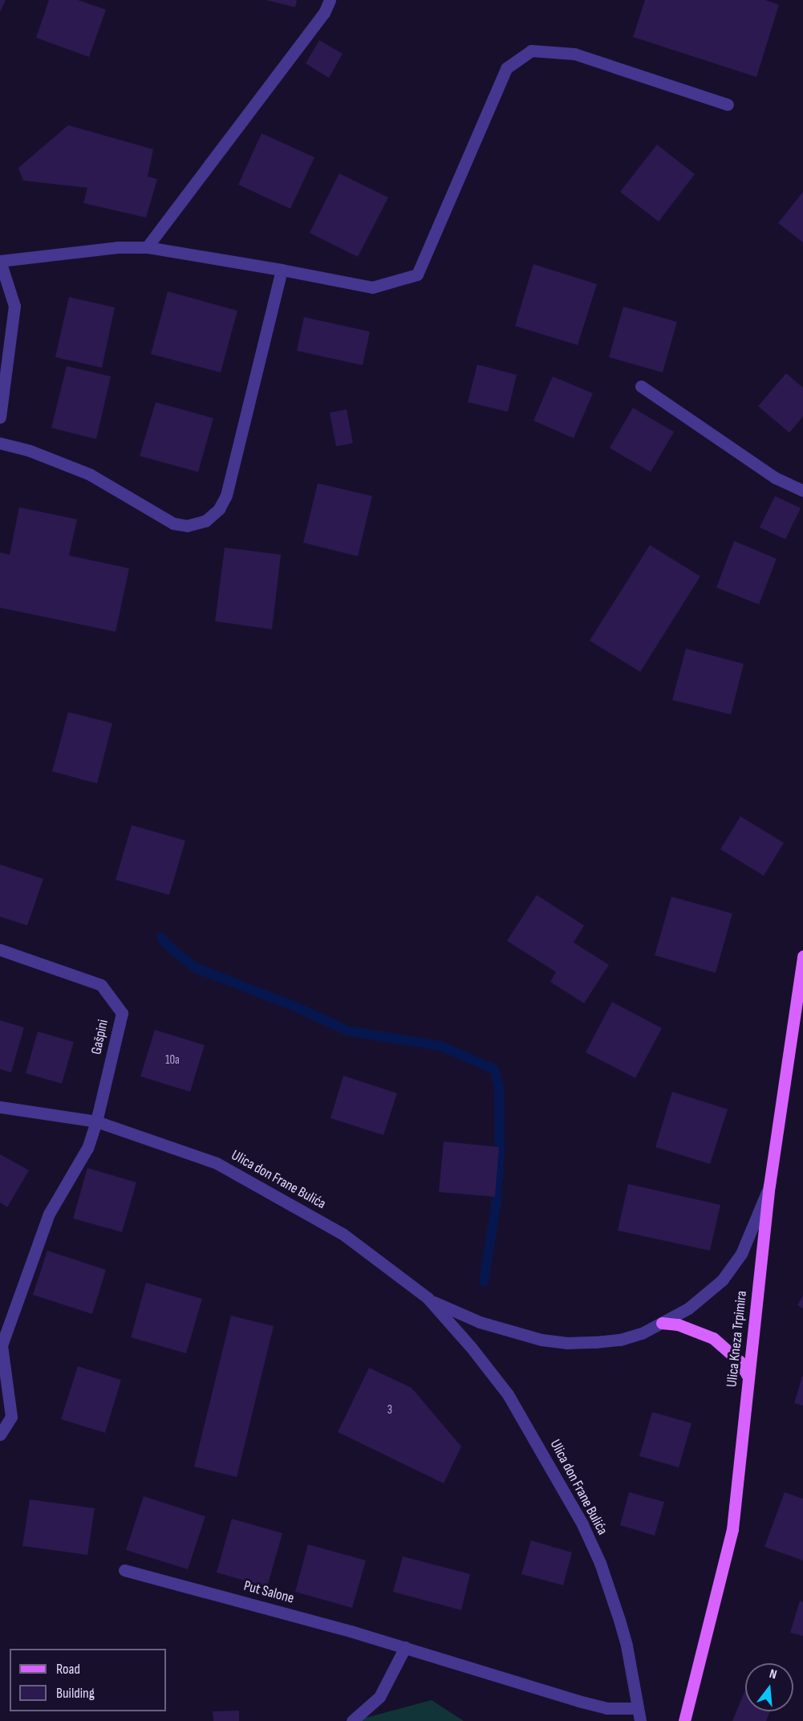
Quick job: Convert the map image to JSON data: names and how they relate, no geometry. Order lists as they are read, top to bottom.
{
  "streets": {
    "main road": ["Ulica Kneza Trpimira"],
    "street": ["Gašpini", "Ulica don Frane Bulića", "Put Salone"]
  },
  "crossings": [
    ["Gašpini", "Ulica don Frane Bulića"],
    ["Ulica don Frane Bulića", "Ulica Kneza Trpimira"],
    ["Ulica don Frane Bulića", "Put Salone"]
  ],
  "house_numbers": ["10a", "3"],
  "legend": ["Road", "Building"],
  "north": "top"
}
